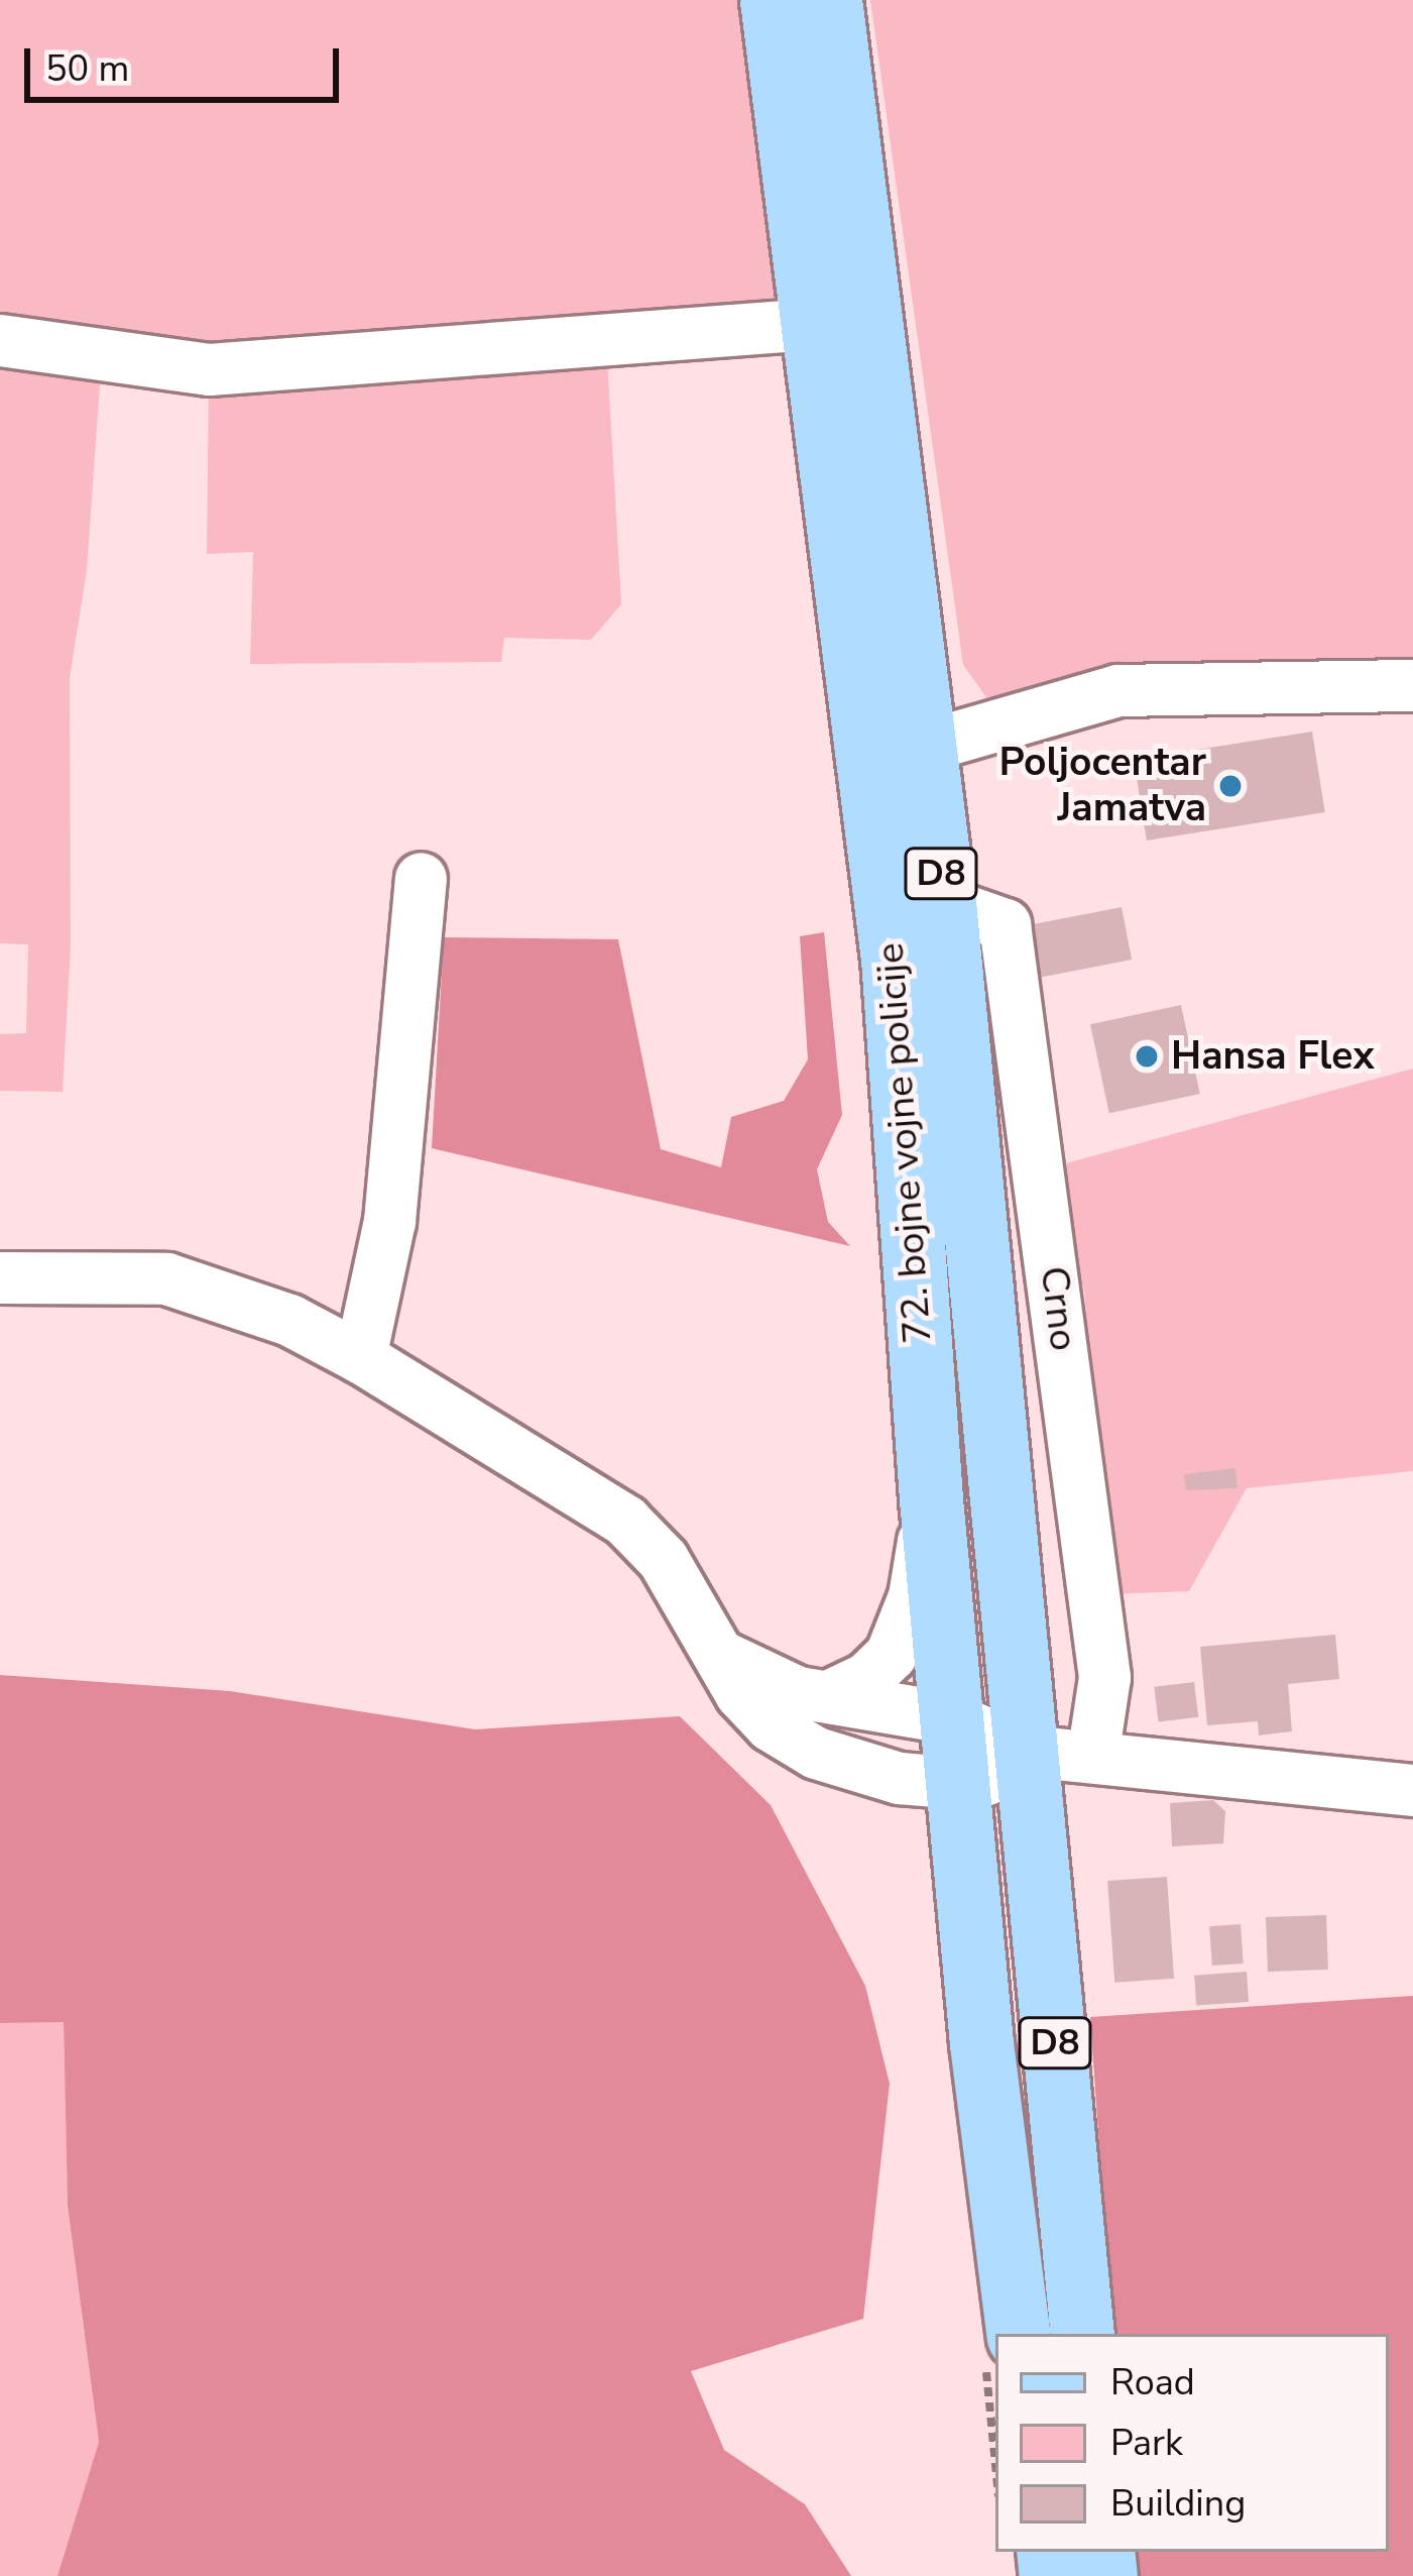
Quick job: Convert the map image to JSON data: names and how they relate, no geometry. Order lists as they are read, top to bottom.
{
  "streets": {
    "main road": ["D8", "72. bojne vojne policije"],
    "street": ["Crno"]
  },
  "crossings": [
    ["D8", "72. bojne vojne policije"],
    ["72. bojne vojne policije", "Crno"]
  ],
  "places": ["Poljocentar Jamatva", "Hansa Flex"],
  "legend": ["Road", "Park", "Building"],
  "scale_bar": "50 m"
}
